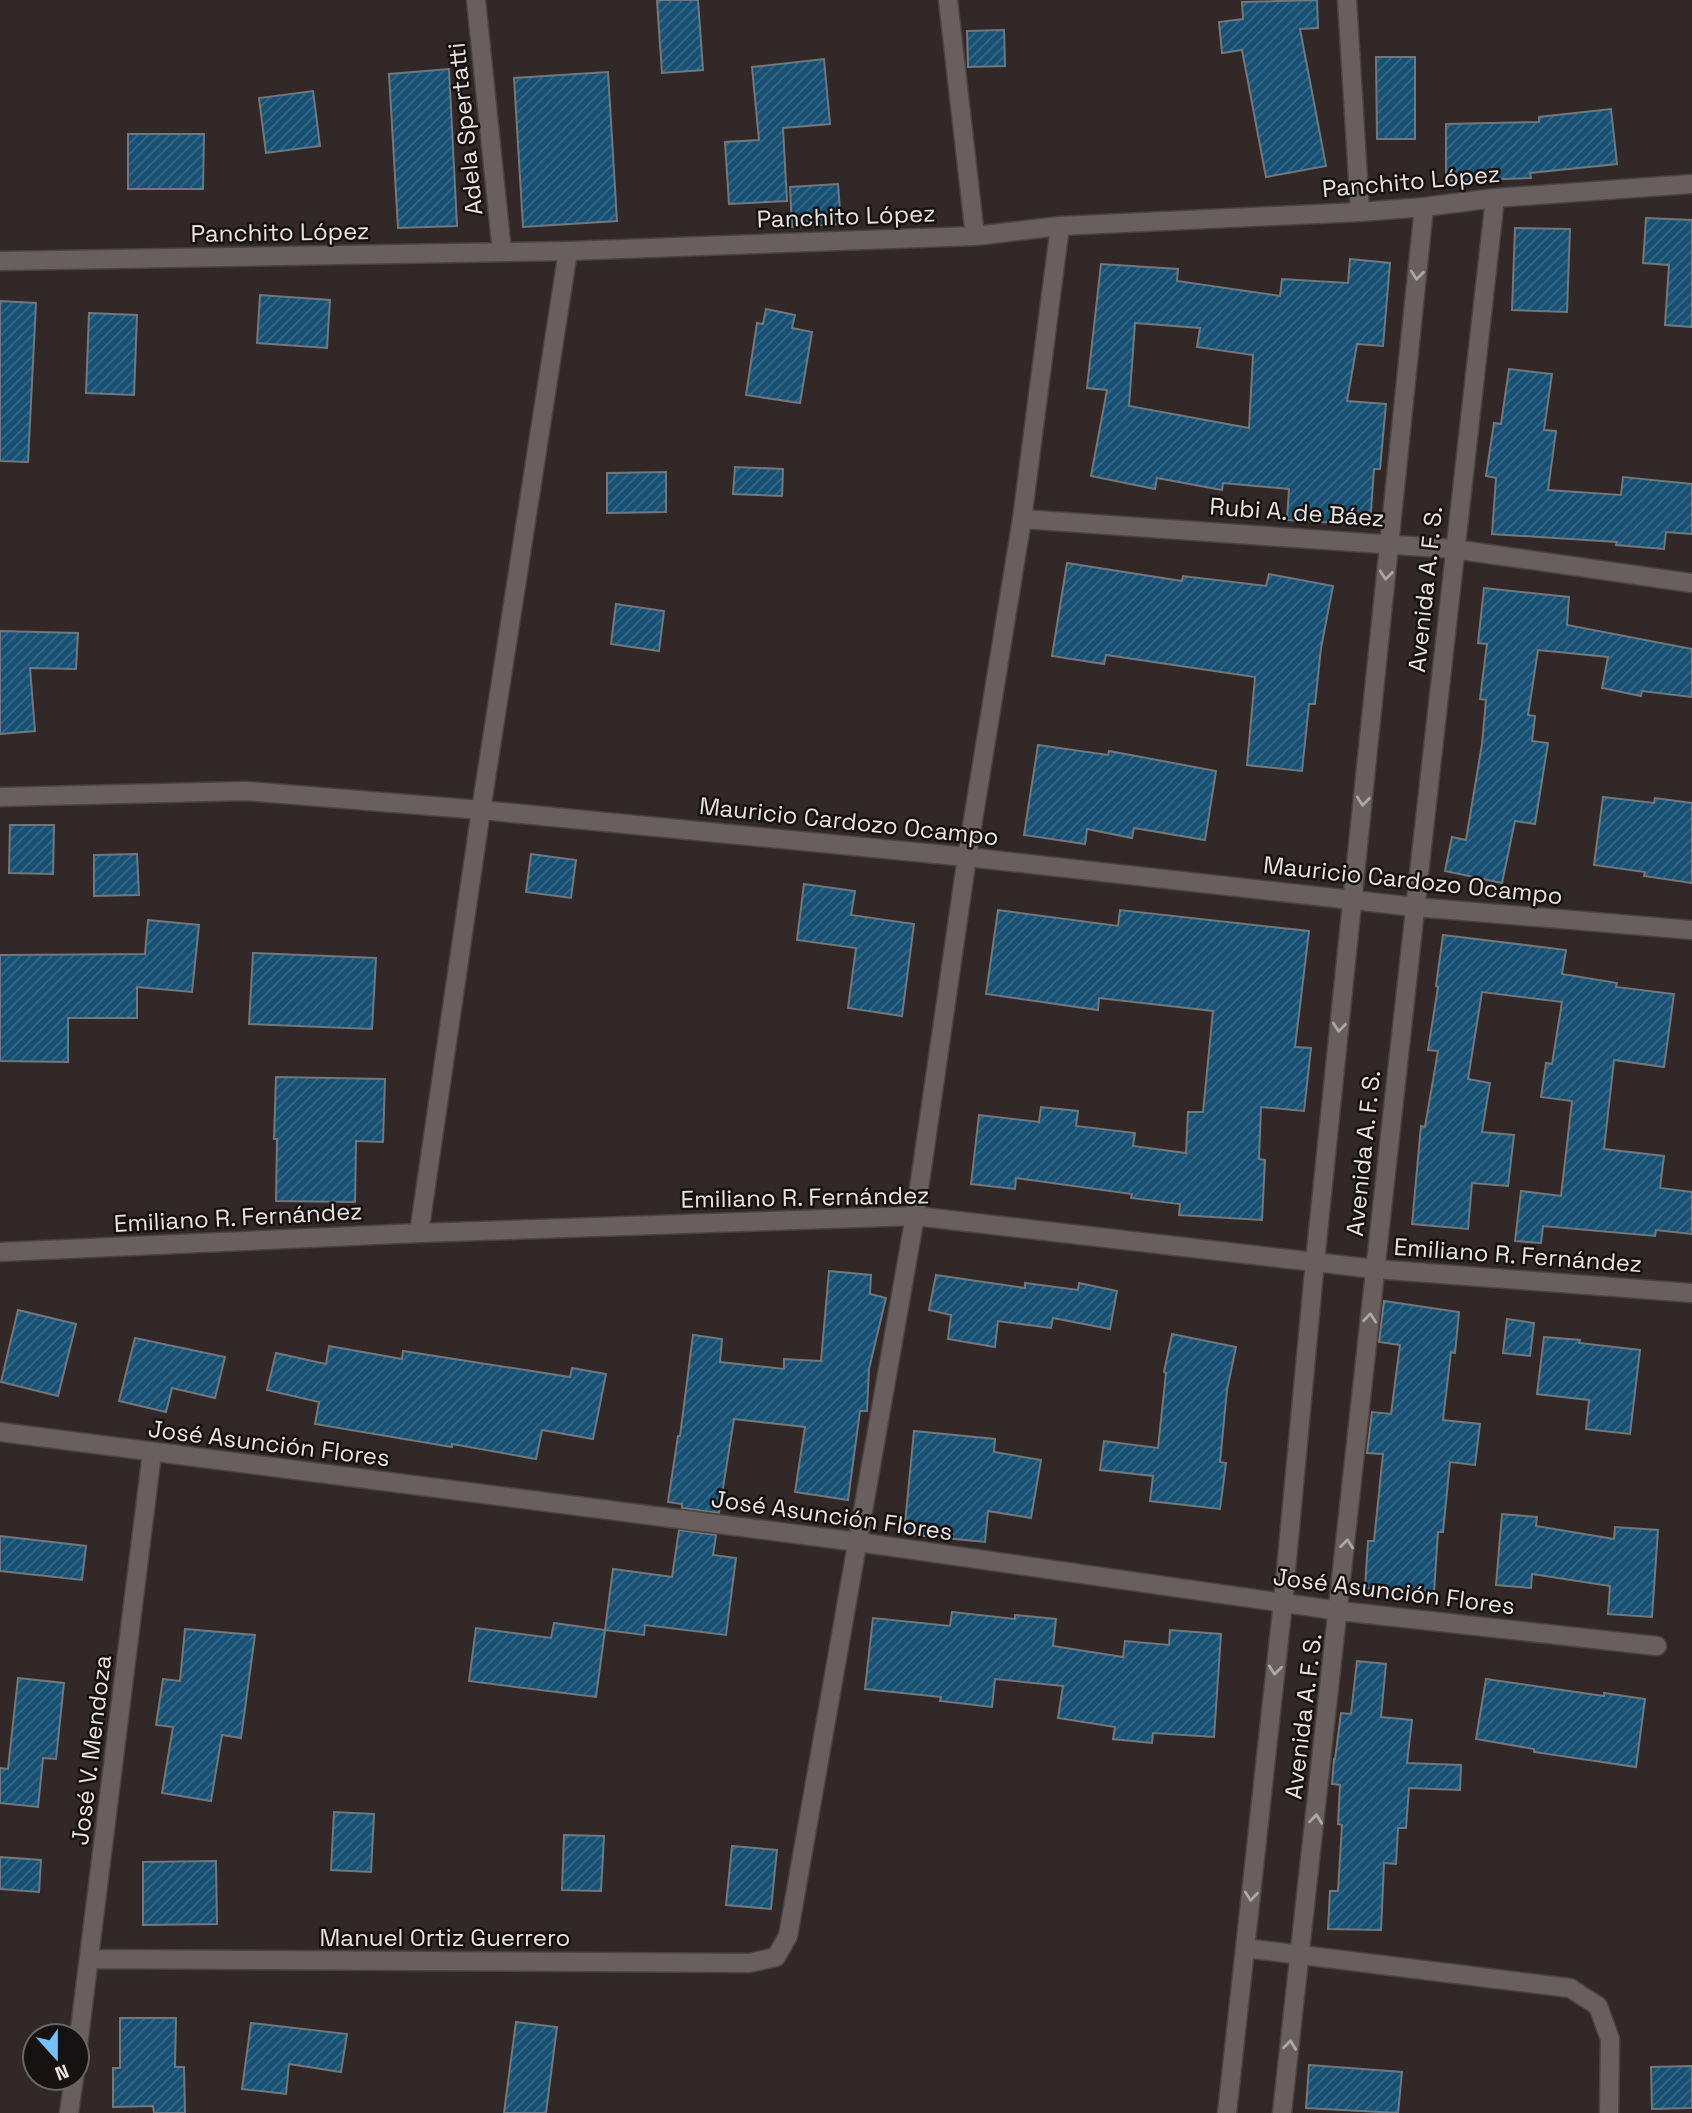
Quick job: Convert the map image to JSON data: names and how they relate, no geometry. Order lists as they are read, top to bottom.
{
  "streets": {
    "street": [
      "Adela Spertatti",
      "Panchito López",
      "Rubi A. de Báez",
      "Avenida A. F. S.",
      "Mauricio Cardozo Ocampo",
      "Emiliano R. Fernández",
      "José Asunción Flores",
      "José V. Mendoza",
      "Manuel Ortiz Guerrero"
    ]
  },
  "crossings": [
    ["Adela Spertatti", "Panchito López"],
    ["Panchito López", "Avenida A. F. S."],
    ["Rubi A. de Báez", "Avenida A. F. S."],
    ["Avenida A. F. S.", "Mauricio Cardozo Ocampo"],
    ["Avenida A. F. S.", "Emiliano R. Fernández"],
    ["Avenida A. F. S.", "José Asunción Flores"],
    ["José Asunción Flores", "José V. Mendoza"],
    ["José Asunción Flores", "Manuel Ortiz Guerrero"],
    ["José V. Mendoza", "Manuel Ortiz Guerrero"]
  ],
  "north": "bottom"
}
